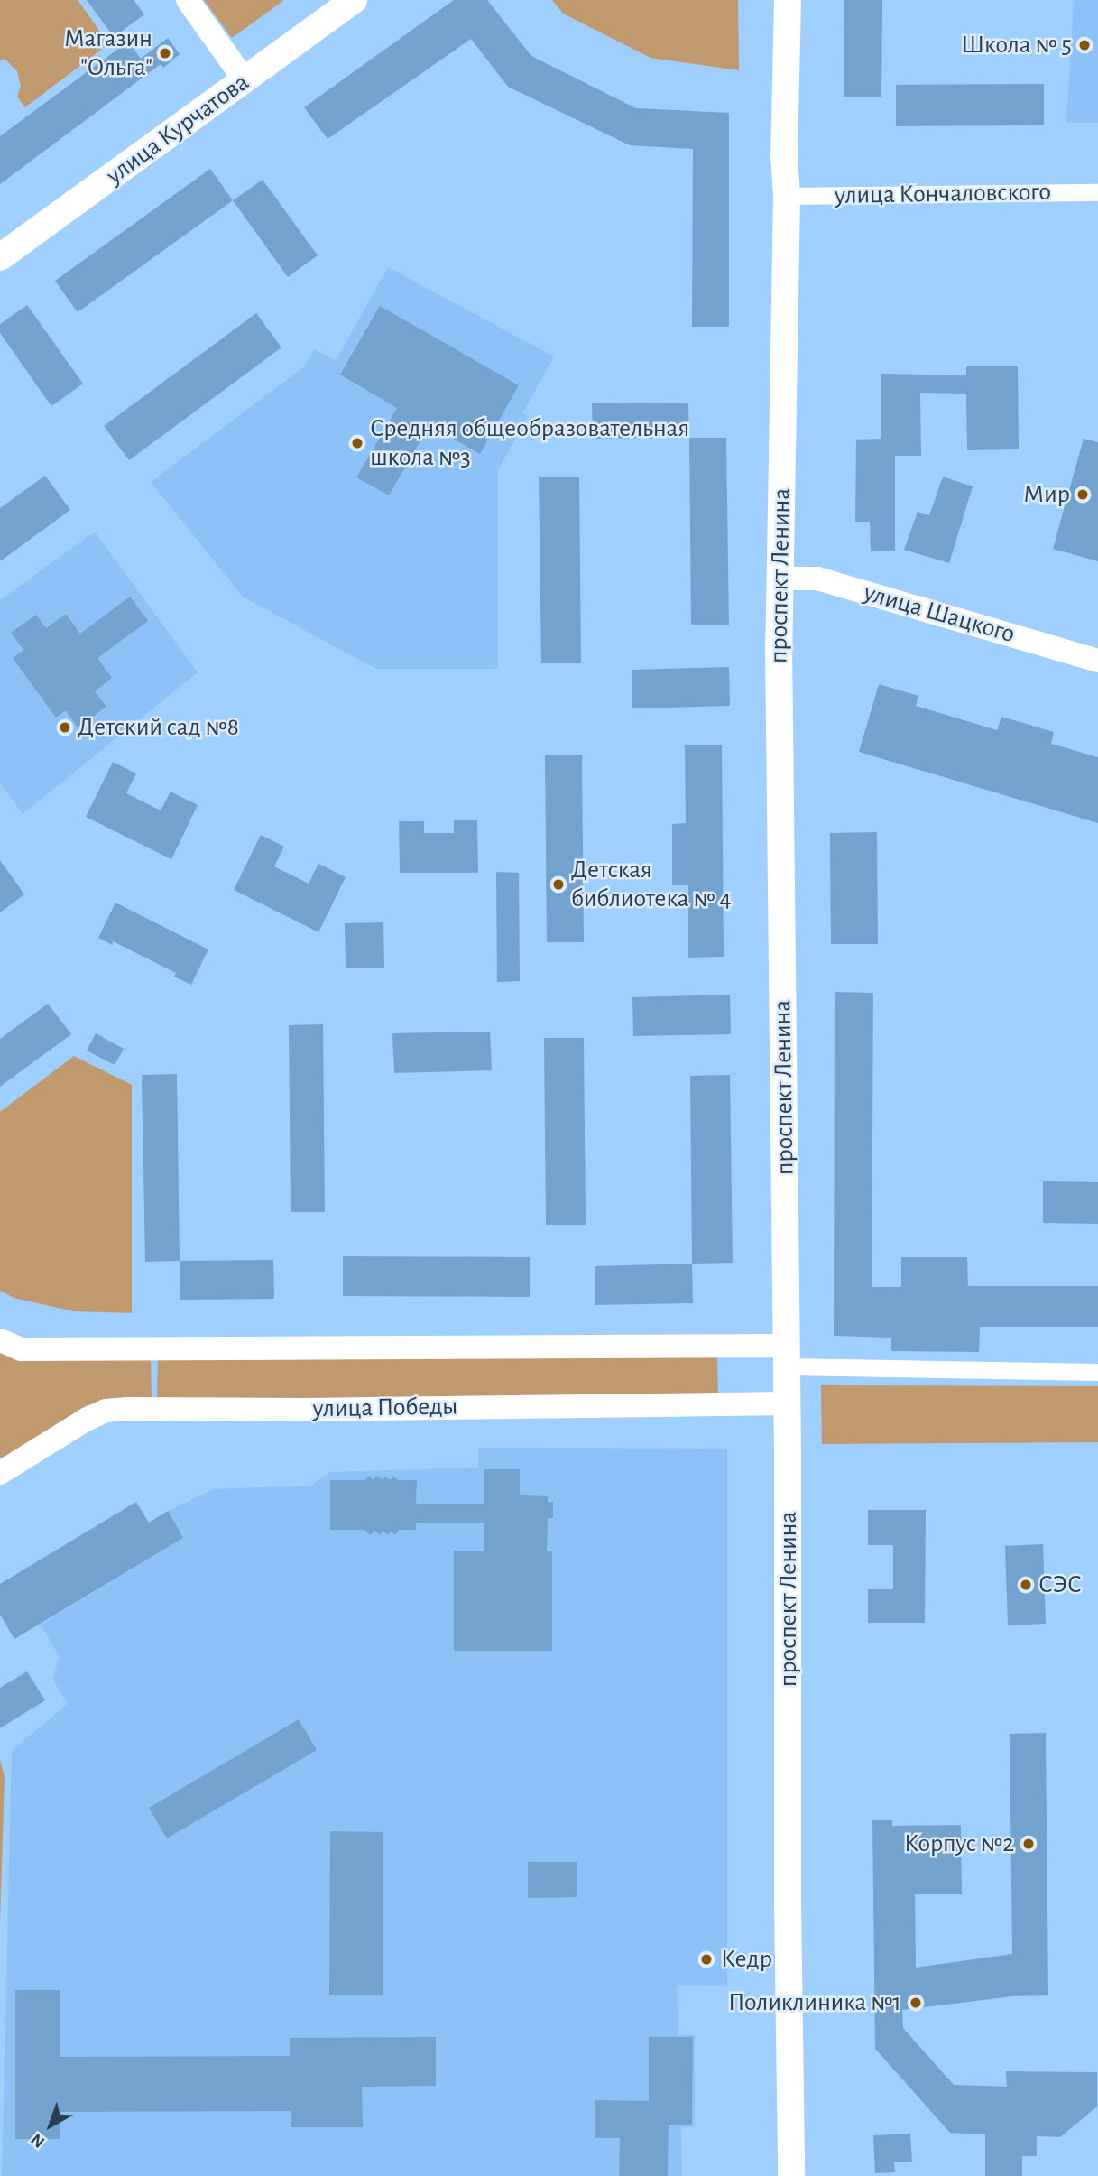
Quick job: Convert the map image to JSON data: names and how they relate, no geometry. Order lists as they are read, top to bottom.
{
  "streets": {
    "main road": ["улица Курчатова", "проспект Ленина"],
    "street": ["улица Кончаловского", "улица Шацкого", "улица Победы"]
  },
  "crossings": [
    ["улица Кончаловского", "проспект Ленина"],
    ["проспект Ленина", "улица Шацкого"],
    ["проспект Ленина", "улица Победы"]
  ],
  "places": [
    "Школа № 5",
    "Магазин \"Ольга\"",
    "Средняя общеобразовательная школа №3",
    "Мир",
    "Детский сад №8",
    "Детская библиотека № 4",
    "СЭС",
    "Корпус №2",
    "Кедр",
    "Поликлиника №1"
  ],
  "north": "bottom left"
}
